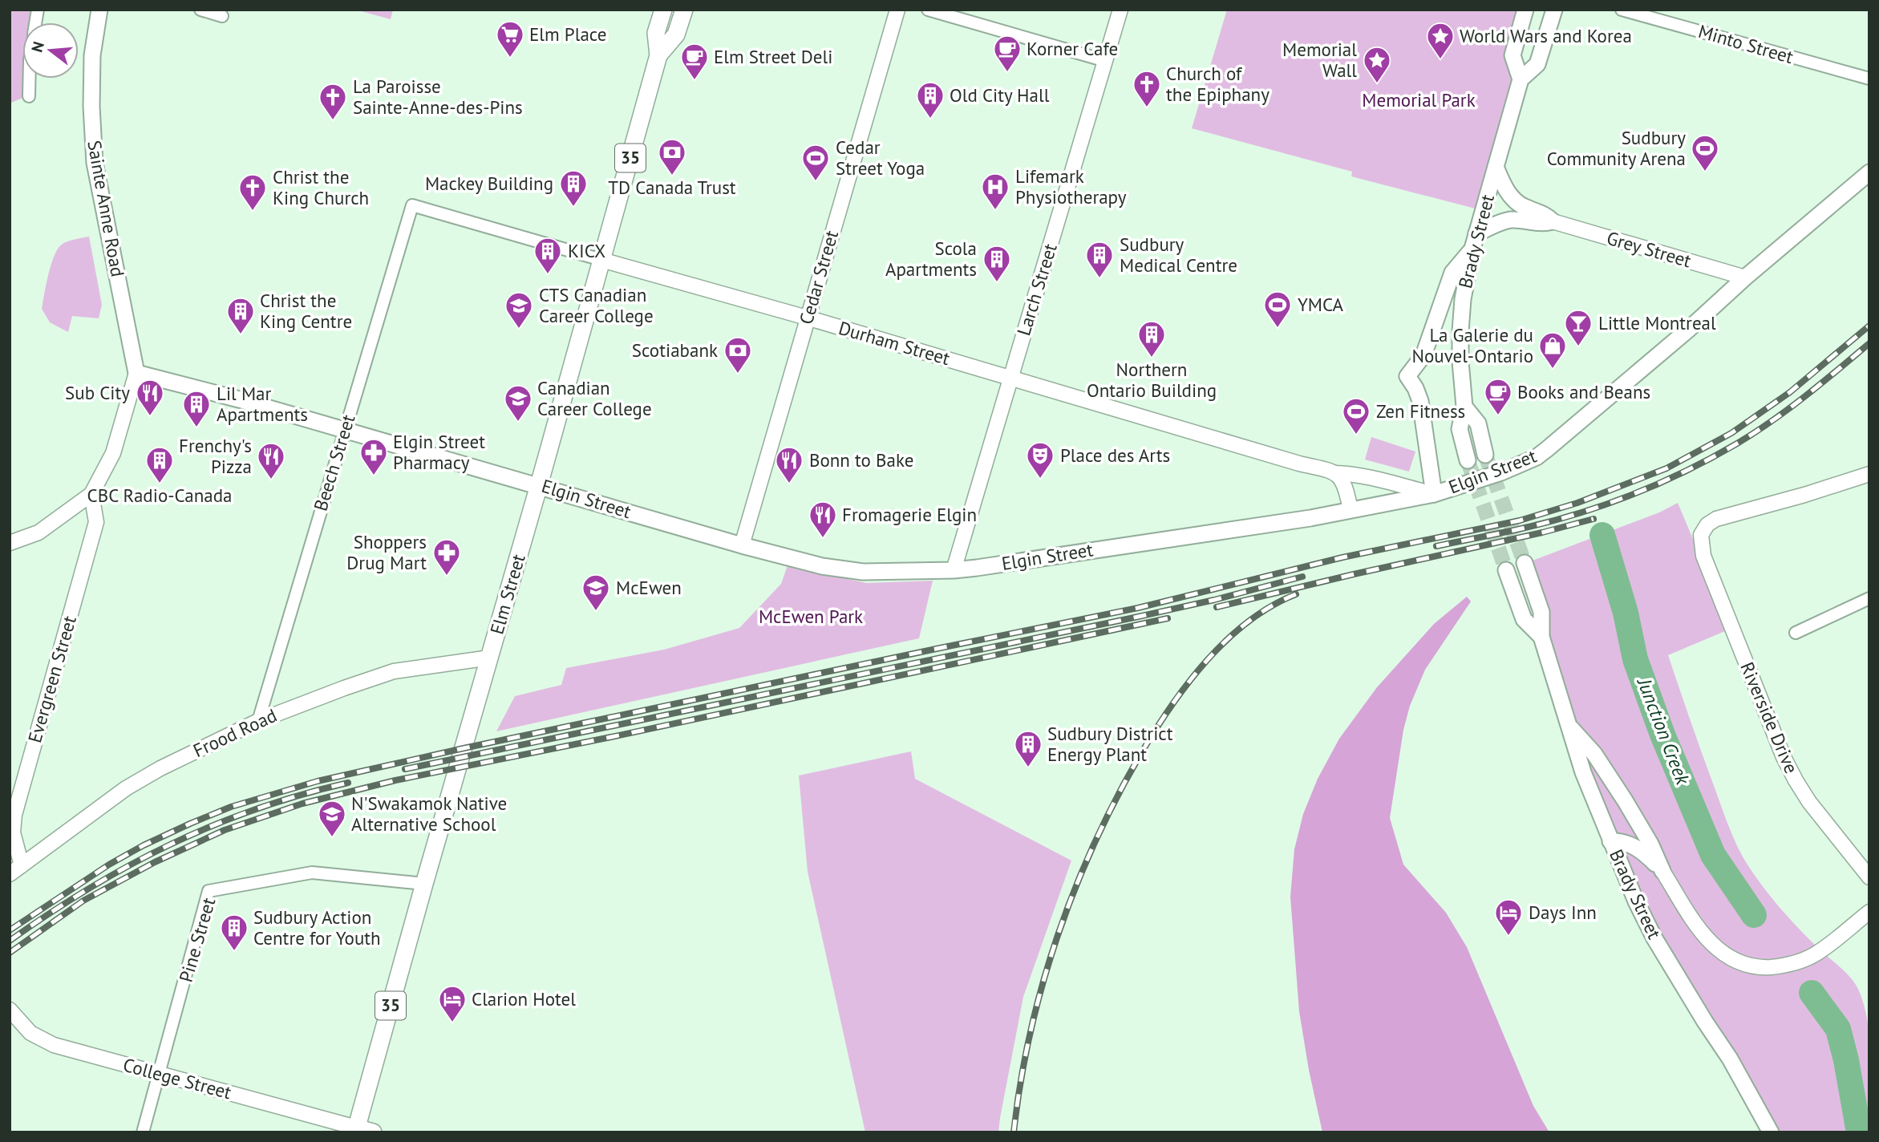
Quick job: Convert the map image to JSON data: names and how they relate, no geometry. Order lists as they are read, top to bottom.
{
  "streets": {
    "main road": [
      "35",
      "Sainte Anne Road",
      "Brady Street",
      "Elgin Street",
      "Elm Street"
    ],
    "street": [
      "Minto Street",
      "Grey Street",
      "Cedar Street",
      "Larch Street",
      "Durham Street",
      "Beech Street",
      "Evergreen Street",
      "Riverside Drive",
      "Frood Road",
      "Pine Street",
      "College Street"
    ]
  },
  "crossings": [
    ["Sainte Anne Road", "Elgin Street"],
    ["Grey Street", "Elgin Street"],
    ["Cedar Street", "Durham Street"],
    ["Cedar Street", "Elgin Street"],
    ["Larch Street", "Durham Street"],
    ["Larch Street", "Elgin Street"],
    ["Durham Street", "Beech Street"],
    ["Durham Street", "Elgin Street"],
    ["Durham Street", "Elm Street"],
    ["Beech Street", "Elgin Street"],
    ["Beech Street", "Frood Road"],
    ["Elgin Street", "Elm Street"],
    ["Elm Street", "Frood Road"],
    ["Elm Street", "Pine Street"],
    ["Elm Street", "College Street"],
    ["Evergreen Street", "Frood Road"],
    ["Pine Street", "College Street"]
  ],
  "water": ["Junction Creek"],
  "parks": ["Memorial Park", "McEwen Park"],
  "places": {
    "supermarket": ["Elm Place"],
    "place": ["World Wars and Korea", "Memorial Wall"],
    "cafe": ["Korner Cafe", "Elm Street Deli", "Books and Beans"],
    "church": ["Church of the Epiphany", "La Paroisse Sainte-Anne-des-Pins", "Christ the King Church"],
    "building": [
      "Old City Hall",
      "Mackey Building",
      "KICX",
      "Sudbury Medical Centre",
      "Scola Apartments",
      "Christ the King Centre",
      "Northern Ontario Building",
      "Lil Mar Apartments",
      "CBC Radio-Canada",
      "Sudbury District Energy Plant",
      "Sudbury Action Centre for Youth"
    ],
    "sports": [
      "Sudbury Community Arena",
      "Cedar Street Yoga",
      "YMCA",
      "Zen Fitness"
    ],
    "bank": ["TD Canada Trust", "Scotiabank"],
    "hospital": ["Lifemark Physiotherapy"],
    "school or university": [
      "CTS Canadian Career College",
      "Canadian Career College",
      "McEwen",
      "N'Swakamok Native Alternative School"
    ],
    "bar": ["Little Montreal"],
    "shop": ["La Galerie du Nouvel-Ontario"],
    "restaurant": [
      "Sub City",
      "Frenchy's Pizza",
      "Bonn to Bake",
      "Fromagerie Elgin"
    ],
    "pharmacy": ["Elgin Street Pharmacy", "Shoppers Drug Mart"],
    "theatre": ["Place des Arts"],
    "hotel": ["Days Inn", "Clarion Hotel"]
  },
  "north": "left"
}
